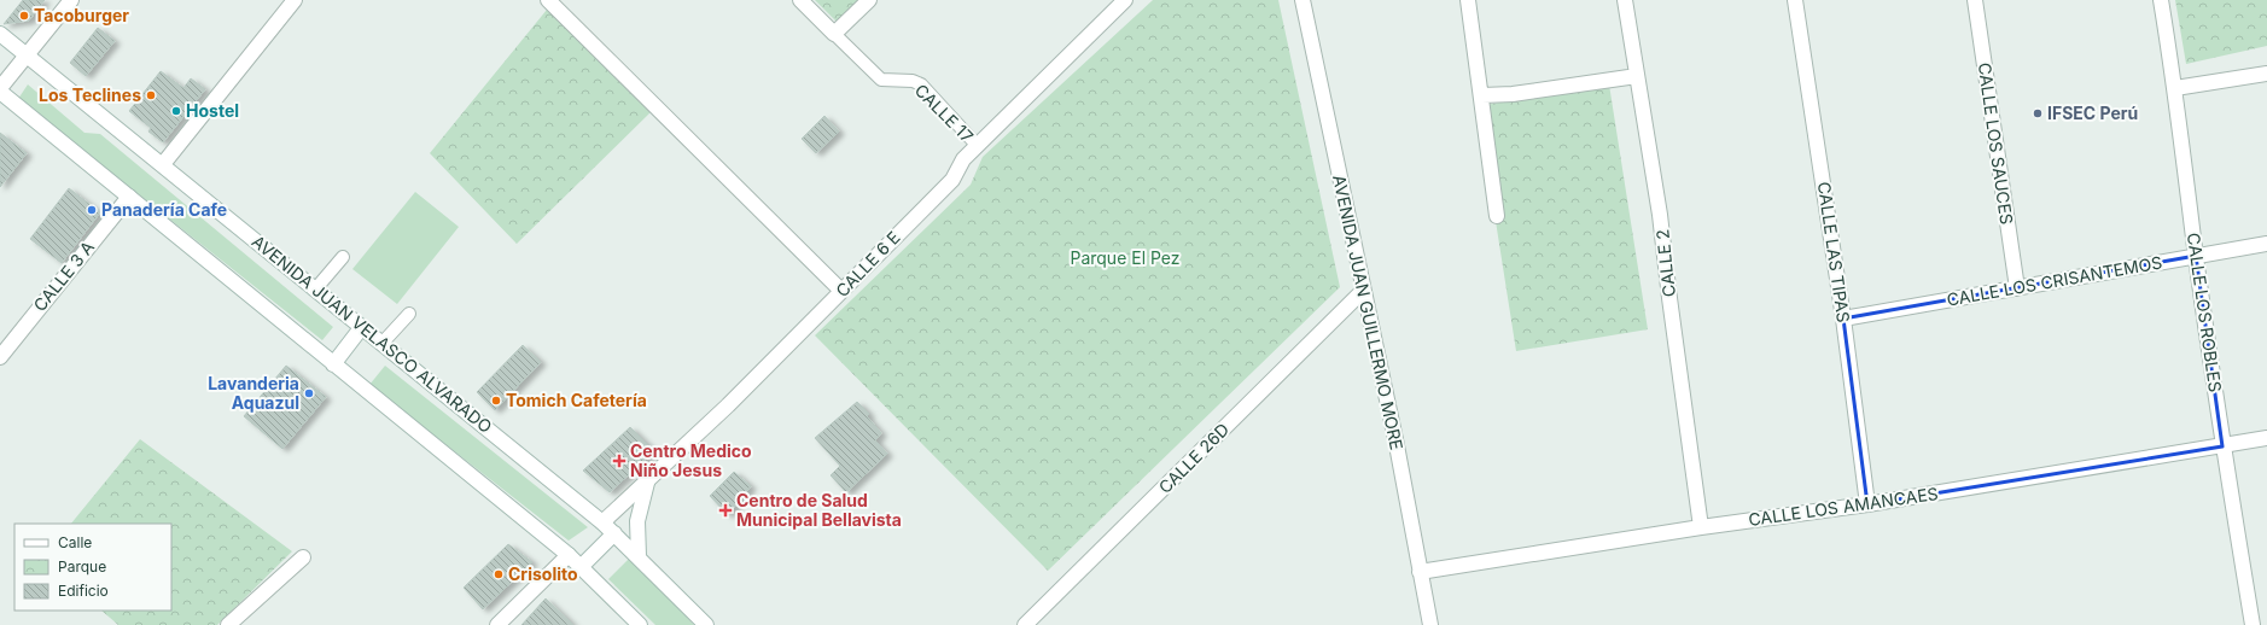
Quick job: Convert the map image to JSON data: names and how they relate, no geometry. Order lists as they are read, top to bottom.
{
  "streets": {
    "street": [
      "CALLE 17",
      "CALLE LOS SAUCES",
      "CALLE LAS TIPAS",
      "CALLE 2",
      "CALLE 6 E",
      "CALLE 3 A",
      "CALLE LOS CRISANTEMOS",
      "AVENIDA JUAN GUILLERMO MORE",
      "CALLE LOS ROBLES",
      "AVENIDA JUAN VELASCO ALVARADO",
      "CALLE 26D",
      "CALLE LOS AMANCAES"
    ]
  },
  "crossings": [
    ["CALLE 17", "CALLE 6 E"],
    ["CALLE LOS SAUCES", "CALLE LOS CRISANTEMOS"],
    ["CALLE LAS TIPAS", "CALLE LOS CRISANTEMOS"],
    ["CALLE LAS TIPAS", "CALLE LOS AMANCAES"],
    ["CALLE 2", "CALLE LOS AMANCAES"],
    ["CALLE 6 E", "AVENIDA JUAN VELASCO ALVARADO"],
    ["CALLE LOS CRISANTEMOS", "CALLE LOS ROBLES"],
    ["AVENIDA JUAN GUILLERMO MORE", "CALLE 26D"],
    ["AVENIDA JUAN GUILLERMO MORE", "CALLE LOS AMANCAES"],
    ["CALLE LOS ROBLES", "CALLE LOS AMANCAES"]
  ],
  "parks": ["Parque El Pez"],
  "places": {
    "other": [
      "Tacoburger",
      "Los Teclines",
      "Hostel",
      "IFSEC Perú",
      "Panadería Cafe",
      "Lavanderia Aquazul",
      "Tomich Cafetería",
      "Crisolito"
    ],
    "health": ["Centro Medico Niño Jesus", "Centro de Salud Municipal Bellavista"]
  },
  "legend": ["Calle", "Parque", "Edificio"]
}
